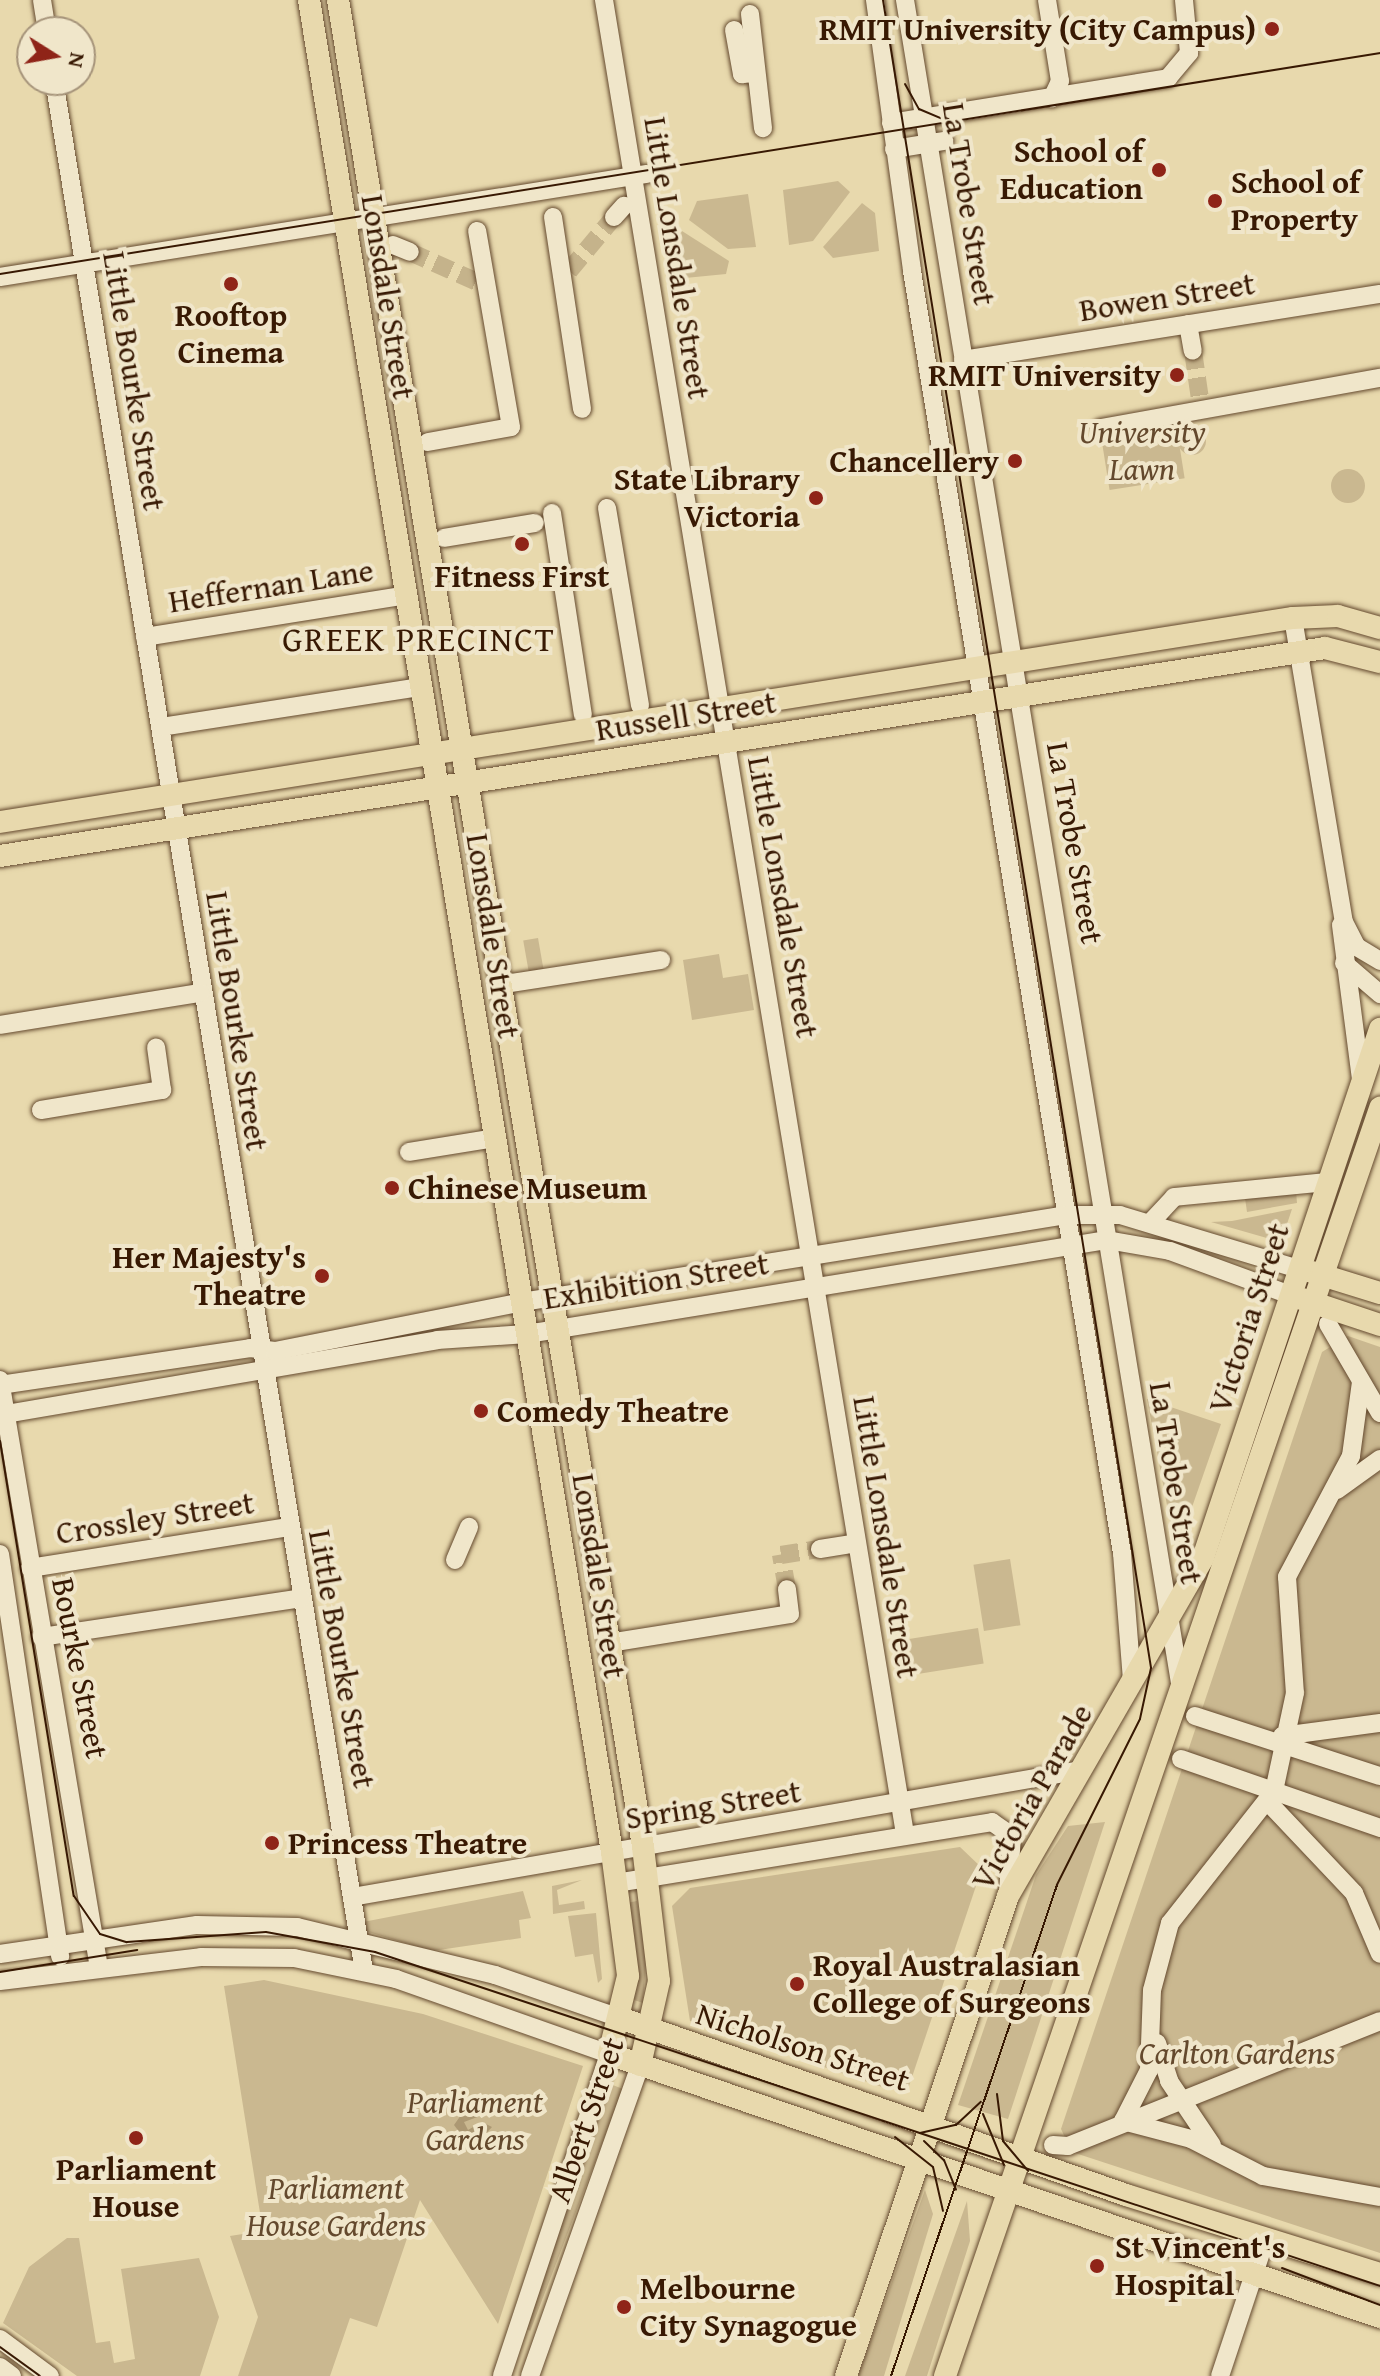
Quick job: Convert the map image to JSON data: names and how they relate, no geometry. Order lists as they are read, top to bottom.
{
  "streets": {
    "main road": [
      "Lonsdale Street",
      "Russell Street",
      "Exhibition Street",
      "Victoria Street",
      "Victoria Parade",
      "Nicholson Street",
      "Albert Street"
    ],
    "street": [
      "La Trobe Street",
      "Little Lonsdale Street",
      "Bowen Street",
      "Little Bourke Street",
      "Heffernan Lane",
      "Crossley Street",
      "Bourke Street",
      "Spring Street"
    ]
  },
  "crossings": [
    ["La Trobe Street", "Bowen Street"],
    ["La Trobe Street", "Russell Street"],
    ["La Trobe Street", "Exhibition Street"],
    ["La Trobe Street", "Victoria Street"],
    ["La Trobe Street", "Victoria Parade"],
    ["Little Lonsdale Street", "Russell Street"],
    ["Little Lonsdale Street", "Exhibition Street"],
    ["Little Lonsdale Street", "Spring Street"],
    ["Lonsdale Street", "Heffernan Lane"],
    ["Lonsdale Street", "Russell Street"],
    ["Lonsdale Street", "Exhibition Street"],
    ["Lonsdale Street", "Spring Street"],
    ["Lonsdale Street", "Albert Street"],
    ["Little Bourke Street", "Heffernan Lane"],
    ["Little Bourke Street", "Russell Street"],
    ["Little Bourke Street", "Exhibition Street"],
    ["Little Bourke Street", "Crossley Street"],
    ["Little Bourke Street", "Spring Street"],
    ["Little Bourke Street", "Nicholson Street"],
    ["Exhibition Street", "Victoria Street"],
    ["Exhibition Street", "Bourke Street"],
    ["Victoria Street", "Victoria Parade"],
    ["Crossley Street", "Bourke Street"],
    ["Bourke Street", "Nicholson Street"],
    ["Victoria Parade", "Spring Street"],
    ["Victoria Parade", "Nicholson Street"],
    ["Spring Street", "Albert Street"],
    ["Nicholson Street", "Albert Street"]
  ],
  "districts": ["GREEK PRECINCT"],
  "parks": [
    "University Lawn",
    "Carlton Gardens",
    "Parliament Gardens",
    "Parliament House Gardens"
  ],
  "places": [
    "RMIT University (City Campus)",
    "School of Education",
    "School of Property",
    "Rooftop Cinema",
    "RMIT University",
    "Chancellery",
    "State Library Victoria",
    "Fitness First",
    "Chinese Museum",
    "Her Majesty's Theatre",
    "Comedy Theatre",
    "Princess Theatre",
    "Royal Australasian College of Surgeons",
    "Parliament House",
    "St Vincent's Hospital",
    "Melbourne City Synagogue"
  ],
  "north": "right"
}
